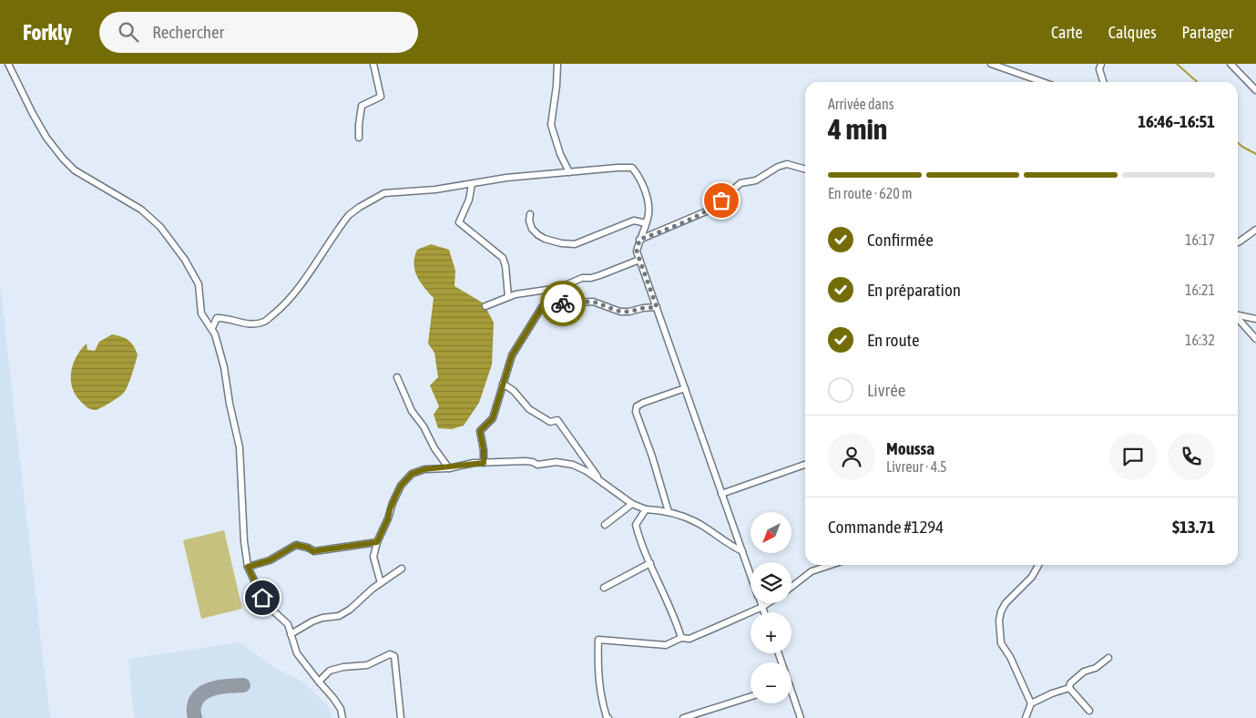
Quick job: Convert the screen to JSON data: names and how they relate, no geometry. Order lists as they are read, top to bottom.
{
  "north": "bottom left",
  "page": {
    "header": "Forkly",
    "search": "Rechercher",
    "nav": ["Carte", "Calques", "Partager"],
    "heading": ["4 min", "Arrivée dans", "16:46–16:51"],
    "panel": [
      "Moussa",
      "Livreur · 4.5",
      "Commande #1294",
      "$13.71"
    ],
    "bar": "En route · 620 m",
    "list": [
      ["Confirmée", "16:17"],
      ["En préparation", "16:21"],
      ["En route", "16:32"],
      "Livrée"
    ],
    "map_buttons": ["+", "−"]
  }
}
